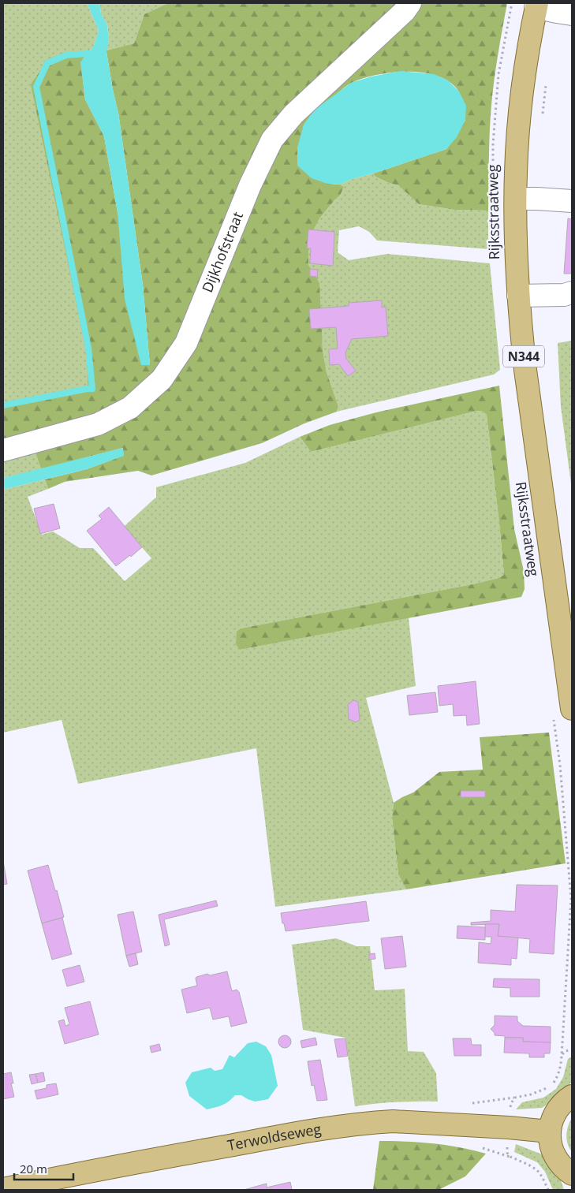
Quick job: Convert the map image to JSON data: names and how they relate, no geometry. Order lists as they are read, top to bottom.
{
  "streets": {
    "main road": ["Rijksstraatweg", "N344", "Terwoldseweg"],
    "street": ["Dijkhofstraat"]
  },
  "scale_bar": "20 m"
}
